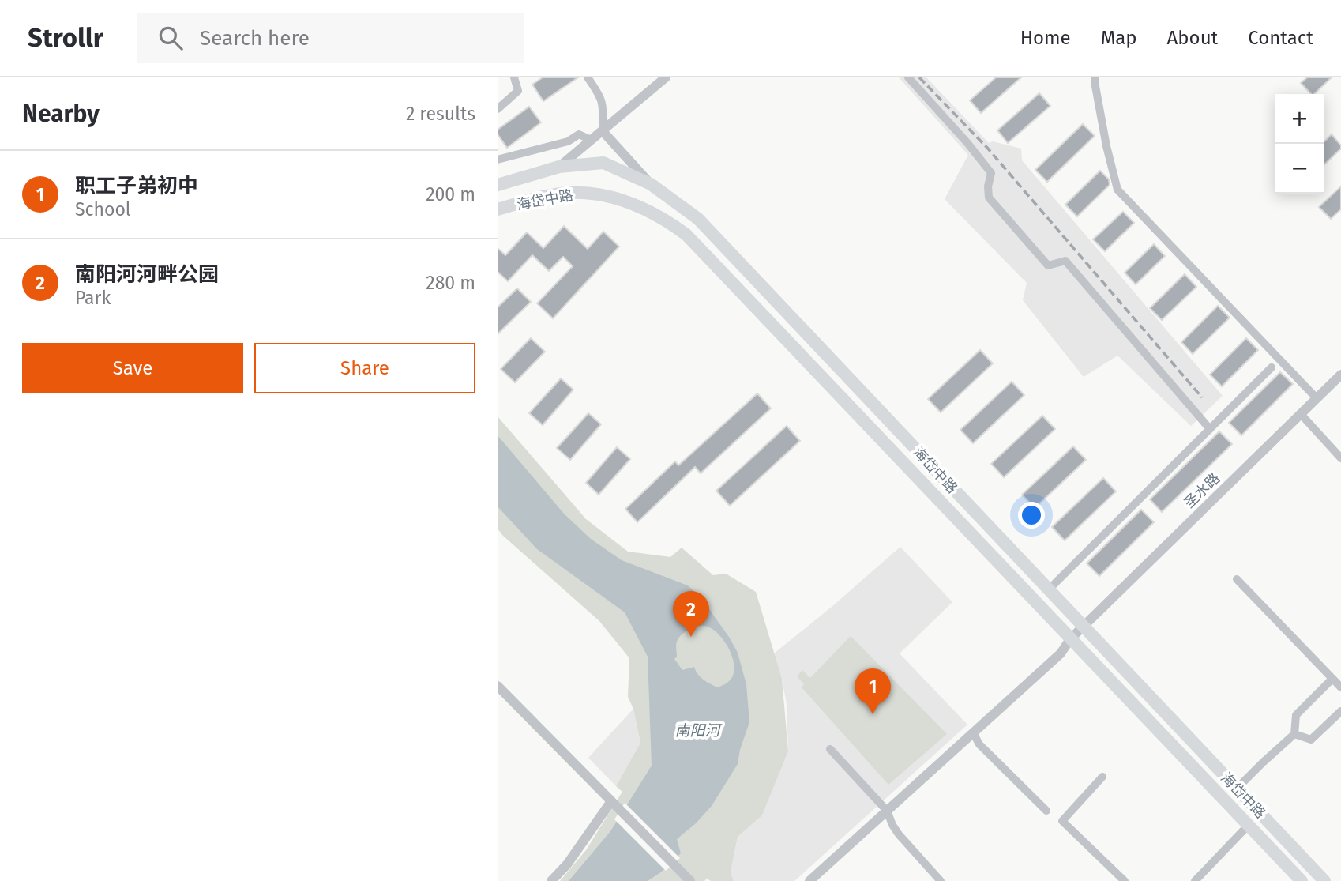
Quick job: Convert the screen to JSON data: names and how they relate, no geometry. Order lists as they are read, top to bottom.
{
  "streets": {
    "main road": ["海岱中路"],
    "street": ["圣水路"]
  },
  "crossings": [
    ["海岱中路", "圣水路"]
  ],
  "water": ["南阳河"],
  "page": {
    "header": "Strollr",
    "search": "Search here",
    "nav": [
      "Home",
      "Map",
      "About",
      "Contact"
    ],
    "heading": ["Nearby", "2 results"],
    "map_buttons": ["+", "−"],
    "list": [
      {
        "mark": "1",
        "name": "职工子弟初中",
        "note": "School",
        "value": "200 m"
      },
      {
        "mark": "2",
        "name": "南阳河河畔公园",
        "note": "Park",
        "value": "280 m"
      }
    ],
    "buttons": ["Save", "Share"],
    "pins": ["2", "1"]
  }
}
